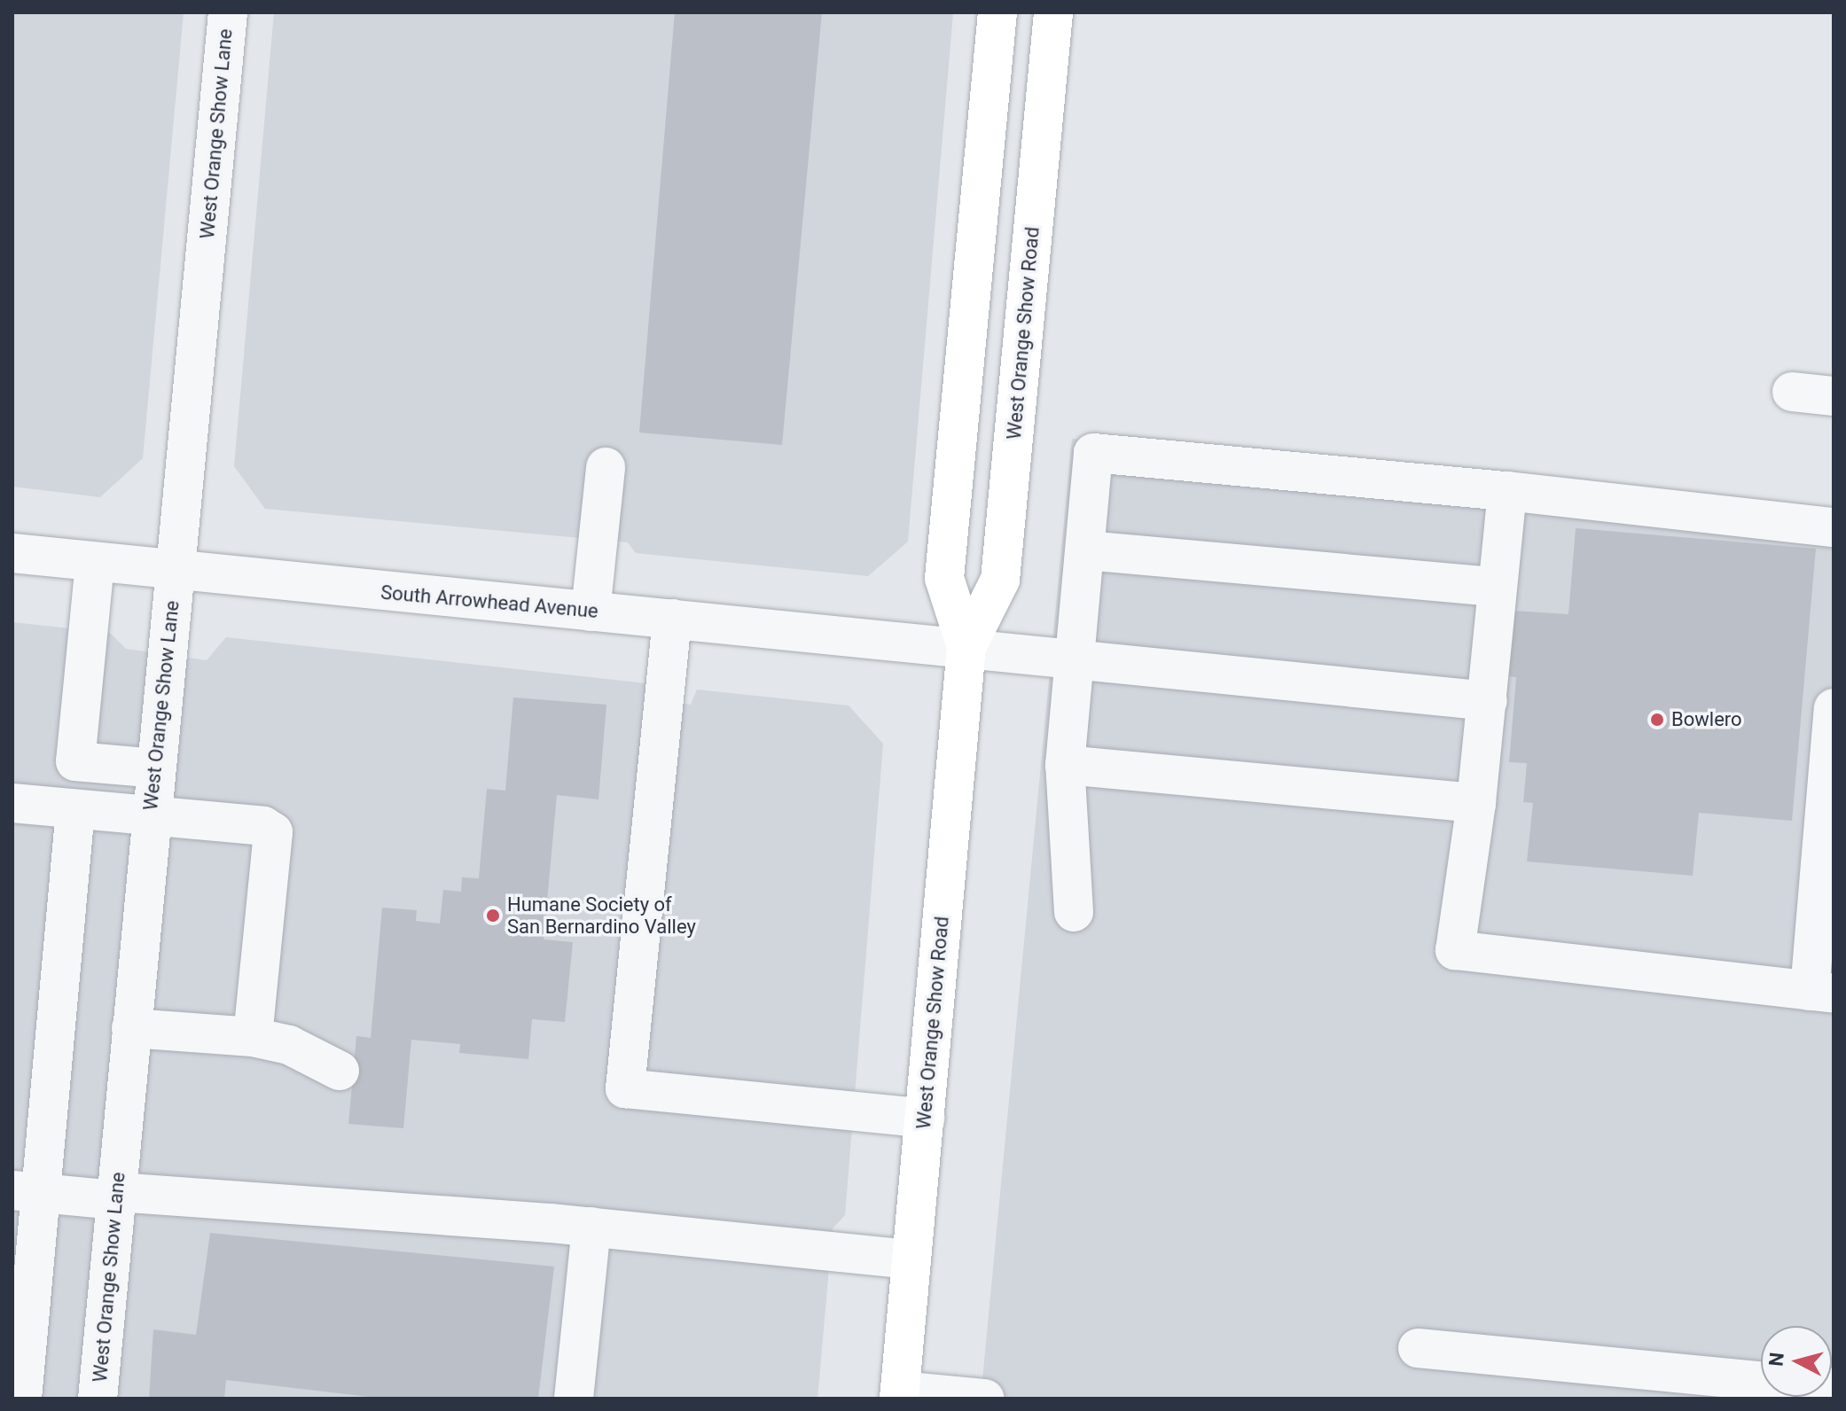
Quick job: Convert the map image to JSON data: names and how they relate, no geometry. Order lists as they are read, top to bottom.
{
  "streets": {
    "main road": ["West Orange Show Road"],
    "street": ["West Orange Show Lane", "South Arrowhead Avenue"]
  },
  "crossings": [
    ["West Orange Show Lane", "South Arrowhead Avenue"],
    ["West Orange Show Road", "South Arrowhead Avenue"]
  ],
  "places": ["Bowlero", "Humane Society of San Bernardino Valley"],
  "north": "left"
}
